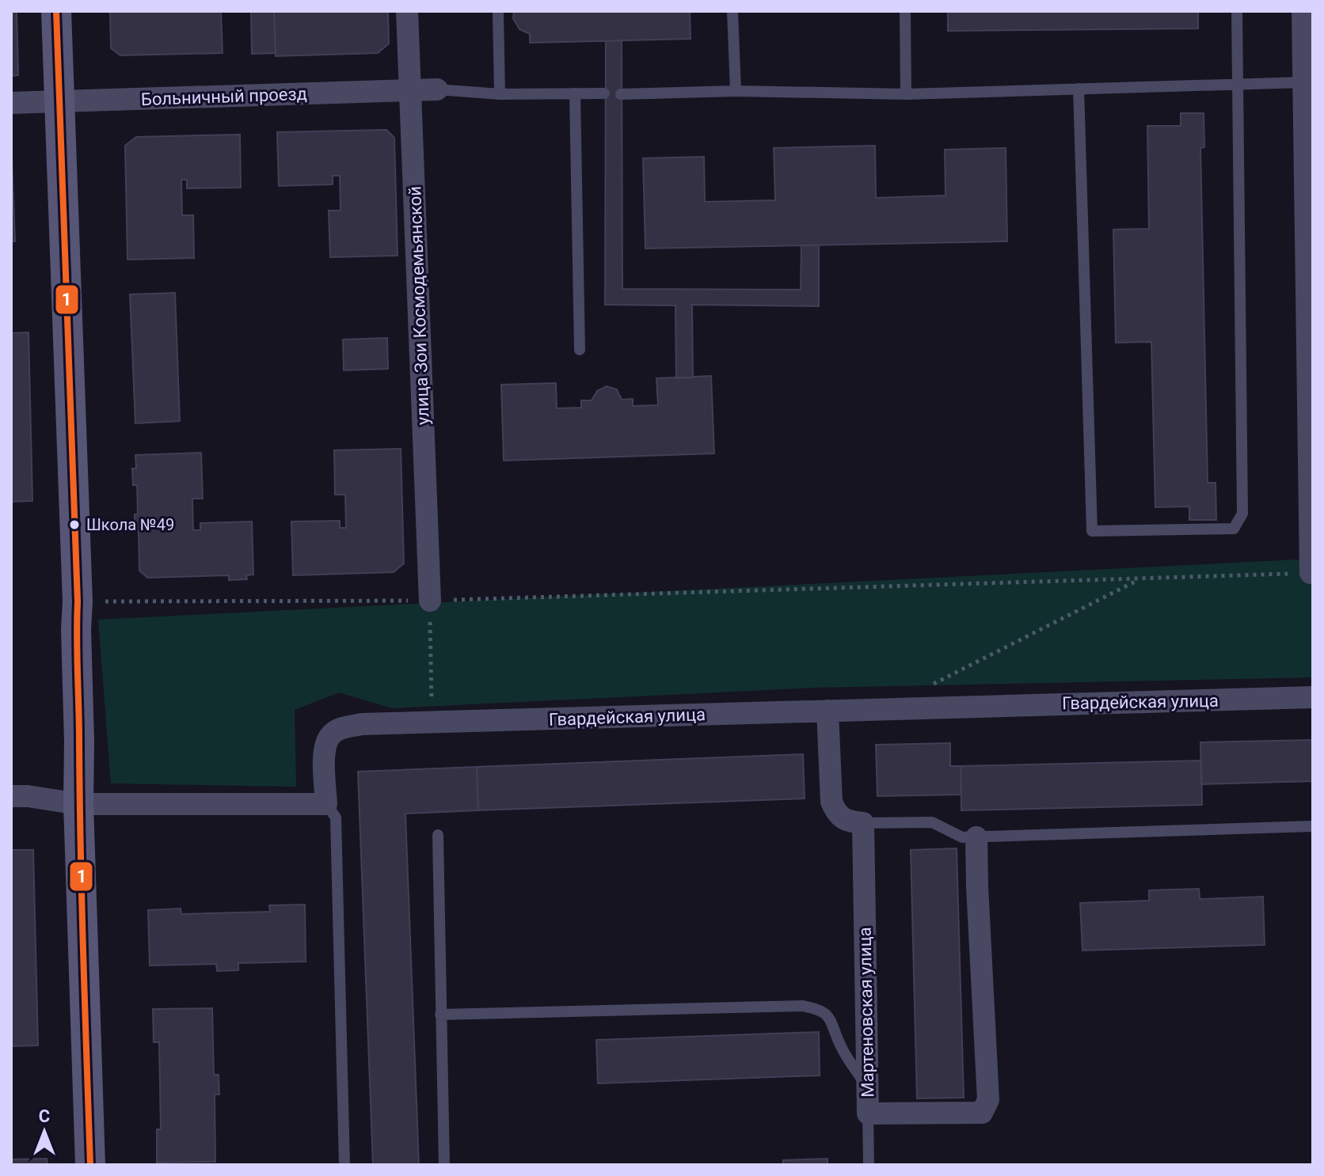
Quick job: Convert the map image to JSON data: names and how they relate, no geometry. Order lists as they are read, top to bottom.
{
  "streets": {
    "street": [
      "Больничный проезд",
      "улица Зои Космодемьянской",
      "Гвардейская улица",
      "Мартеновская улица"
    ]
  },
  "crossings": [
    ["Больничный проезд", "улица Зои Космодемьянской"]
  ],
  "places": ["Школа №49"],
  "lines": ["transit line 1"],
  "north": "top"
}
